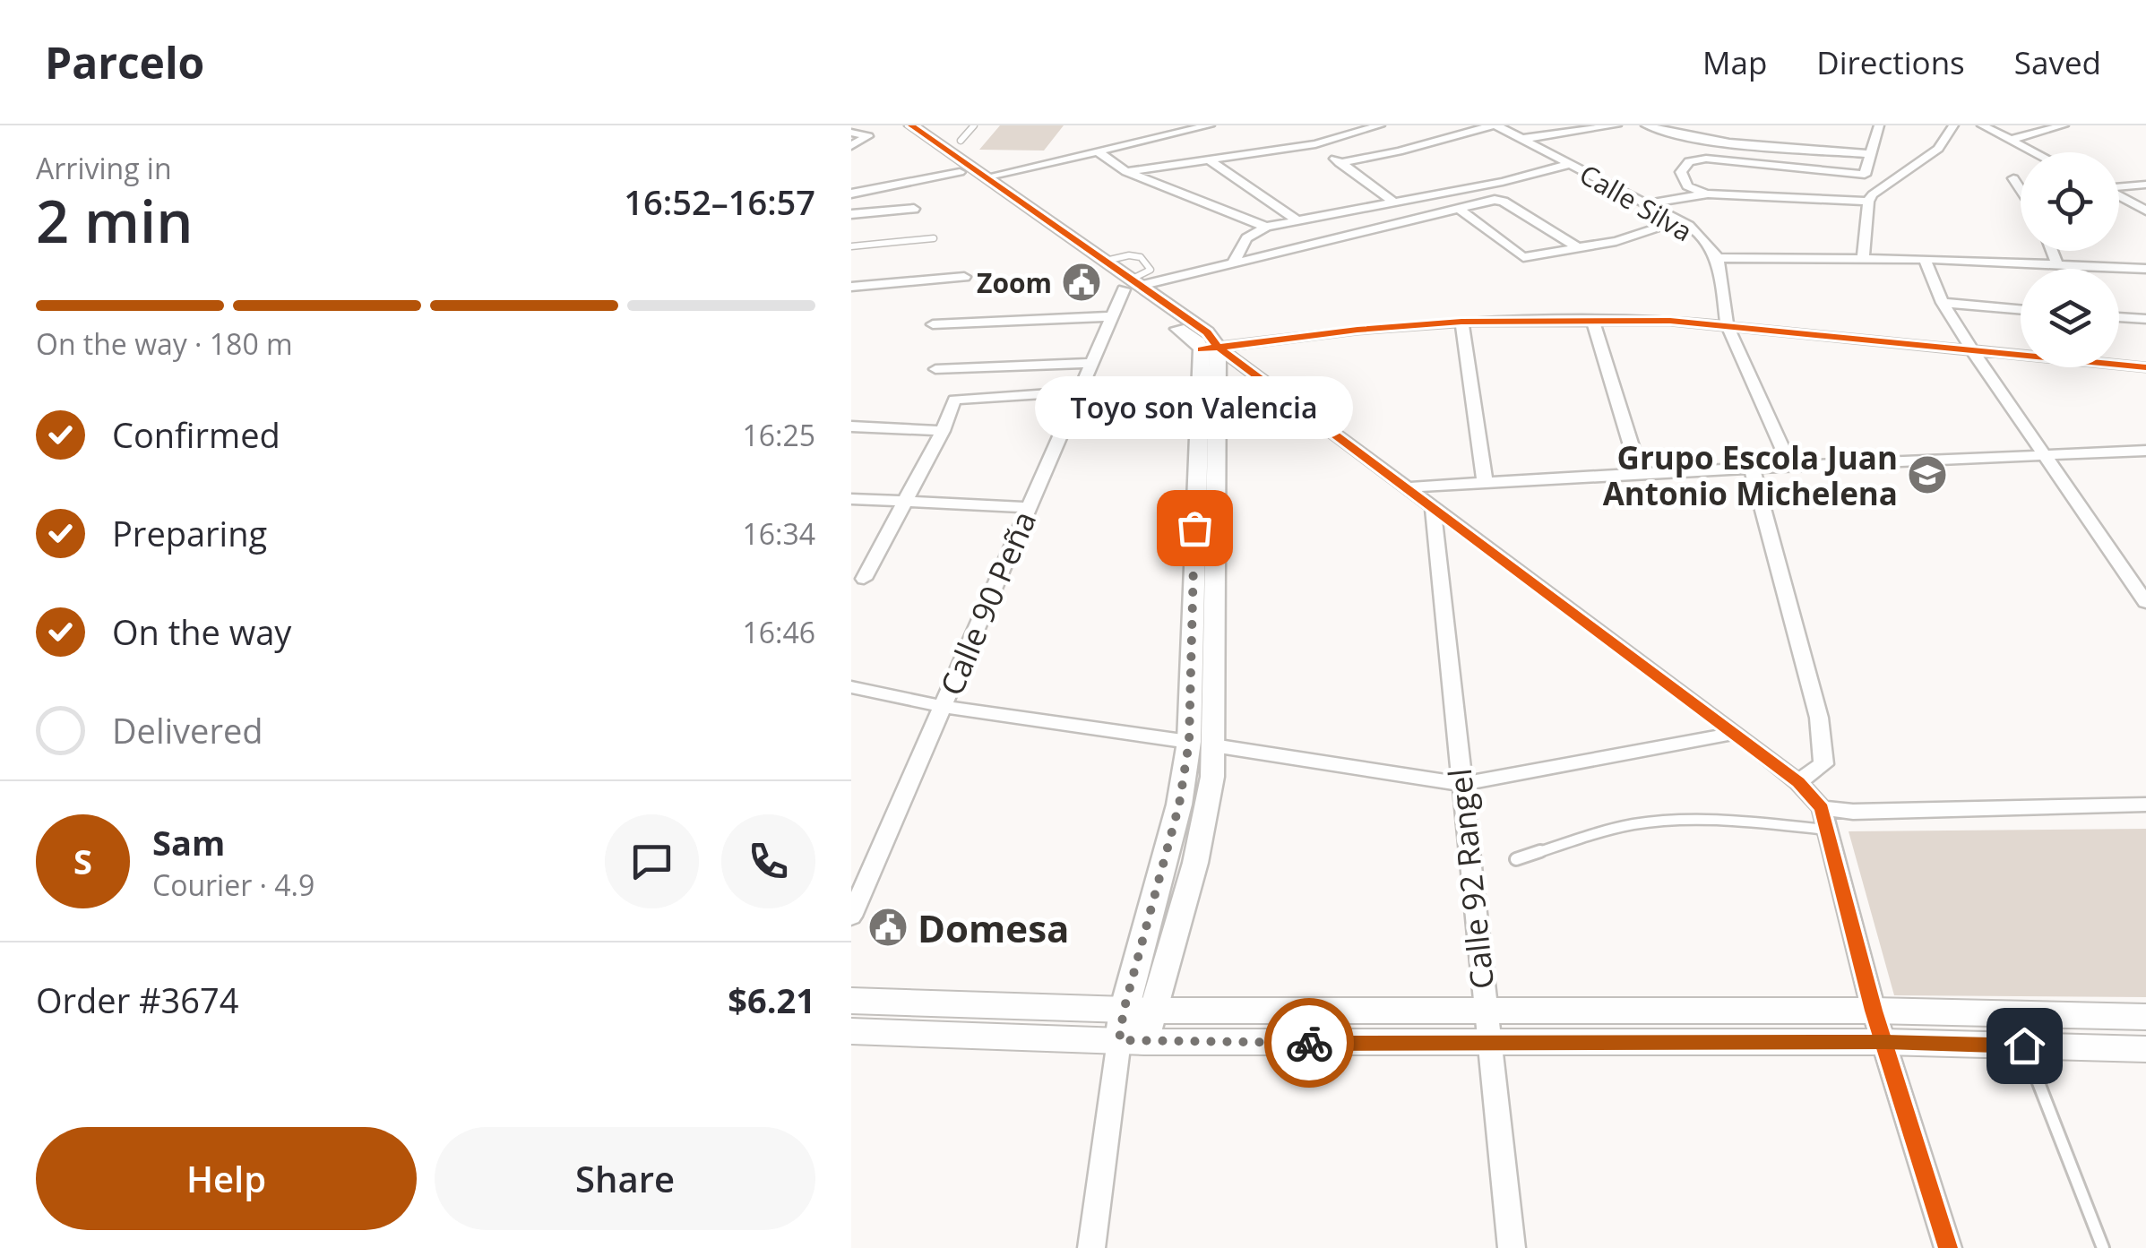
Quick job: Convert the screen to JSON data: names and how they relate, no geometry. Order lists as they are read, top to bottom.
{
  "streets": {
    "street": ["Calle Silva", "Calle 90 Peña", "Calle 92 Rangel"]
  },
  "places": {
    "public building": ["Zoom", "Domesa"],
    "school or university": ["Grupo Escola Juan Antonio Michelena"],
    "other": ["Toyo son Valencia"]
  },
  "page": {
    "header": "Parcelo",
    "nav": ["Map", "Directions", "Saved"],
    "heading": ["2 min", "Arriving in", "16:52–16:57"],
    "panel": [
      "Sam",
      "Courier · 4.9",
      "Order #3674",
      "$6.21"
    ],
    "bar": "On the way · 180 m",
    "bubble": "Toyo son Valencia",
    "list": [
      ["Confirmed", "16:25"],
      ["Preparing", "16:34"],
      ["On the way", "16:46"],
      "Delivered"
    ],
    "round": "S",
    "buttons": ["Help", "Share"]
  }
}
